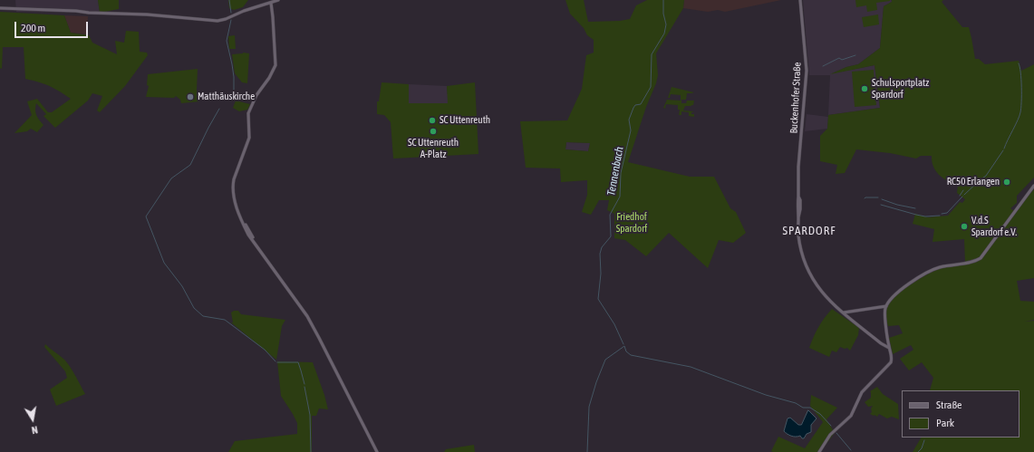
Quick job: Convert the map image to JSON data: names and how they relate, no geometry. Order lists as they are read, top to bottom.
{
  "streets": {
    "street": ["Buckenhofer Straße"]
  },
  "districts": ["SPARDORF"],
  "water": ["Tennenbach"],
  "parks": ["Friedhof Spardorf"],
  "places": [
    "Schulsportplatz Spardorf",
    "Matthäuskirche",
    "SC Uttenreuth",
    "SC Uttenreuth A-Platz",
    "RC50 Erlangen",
    "V.d.S Spardorf e.V."
  ],
  "legend": ["Straße", "Park"],
  "scale_bar": "200 m",
  "north": "bottom"
}
